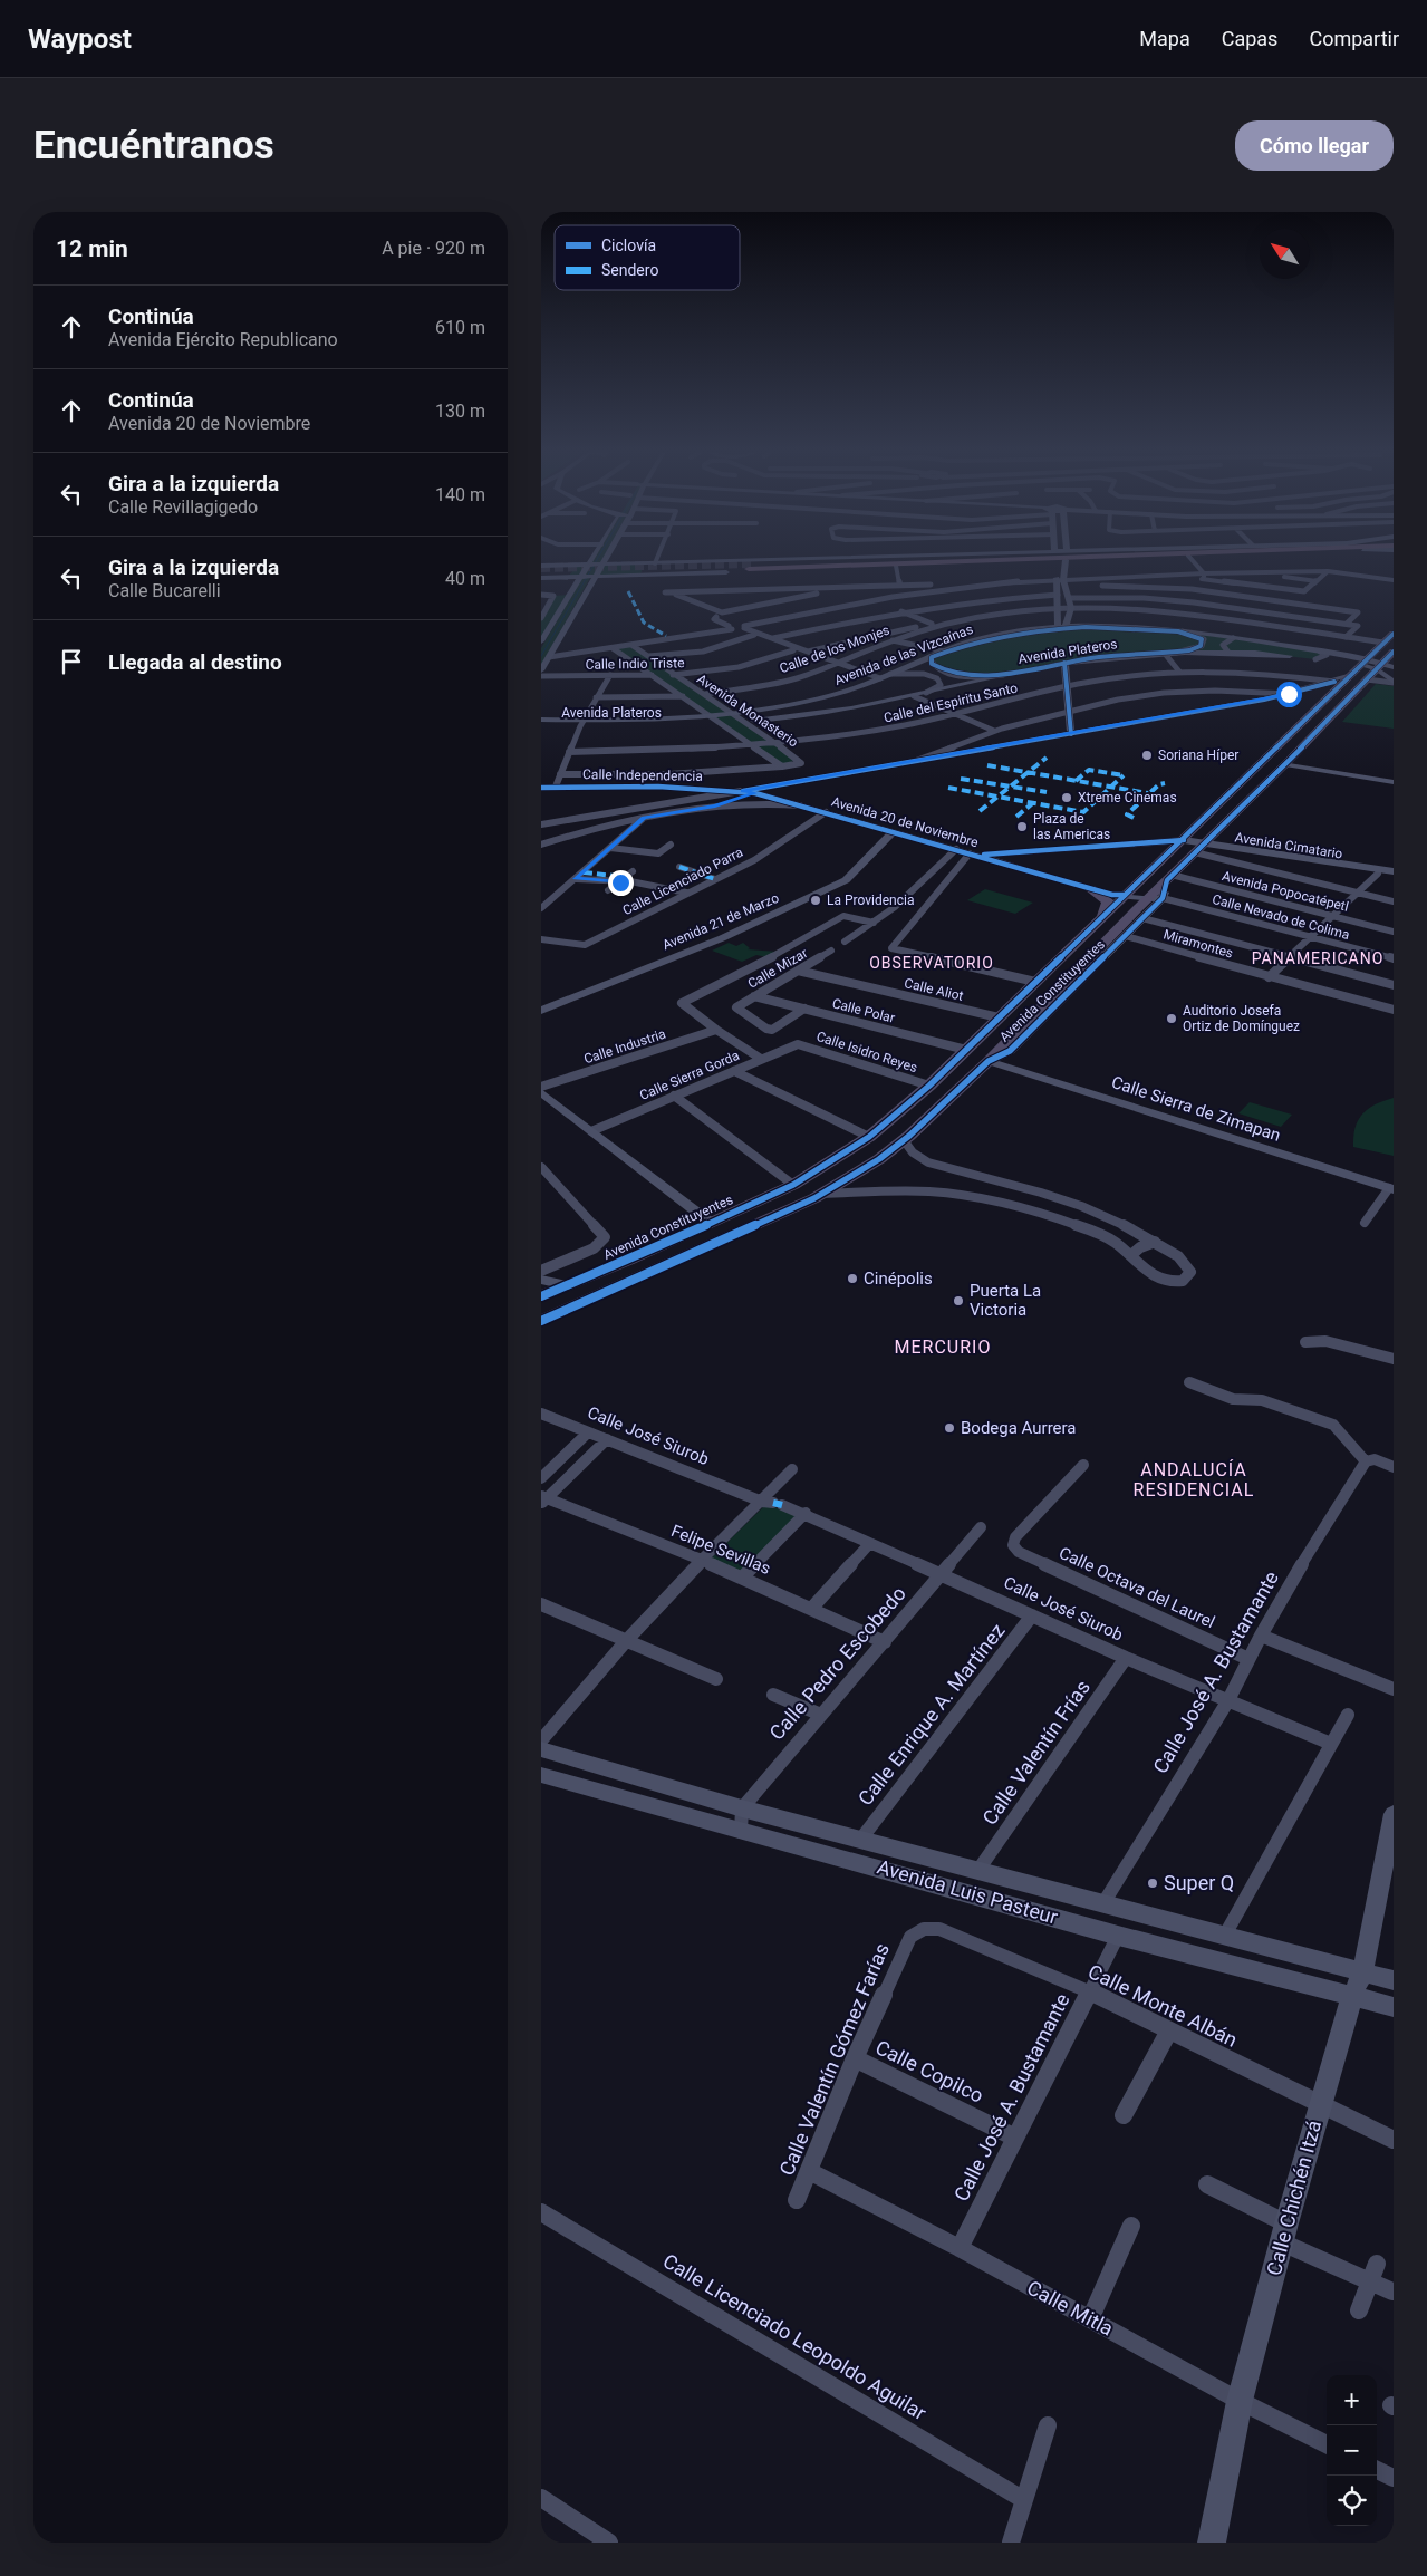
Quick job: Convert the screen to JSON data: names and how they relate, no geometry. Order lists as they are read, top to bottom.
{
  "streets": {
    "main road": ["Avenida Constituyentes"],
    "street": [
      "Calle de los Monjes",
      "Avenida Plateros",
      "Avenida de las Vizcaínas",
      "Calle Indio Triste",
      "Calle del Espiritu Santo",
      "Avenida Monasterio",
      "Calle Independencia",
      "Avenida 20 de Noviembre",
      "Avenida Cimatario",
      "Calle Licenciado Parra",
      "Avenida Popocatépetl",
      "Calle Nevado de Colima",
      "Avenida 21 de Marzo",
      "Miramontes",
      "Calle Mizar",
      "Calle Aliot",
      "Calle Polar",
      "Calle Industria",
      "Calle Isidro Reyes",
      "Calle Sierra Gorda",
      "Calle Sierra de Zimapan",
      "Calle José Siurob",
      "Felipe Sevillas",
      "Calle Octava del Laurel",
      "Calle Pedro Escobedo",
      "Calle José A. Bustamante",
      "Calle Enrique A. Martínez",
      "Calle Valentín Frías",
      "Avenida Luis Pasteur",
      "Calle Monte Albán",
      "Calle Valentín Gómez Farías",
      "Calle Copilco",
      "Calle Chichén Itzá",
      "Calle Mitla",
      "Calle Licenciado Leopoldo Aguilar"
    ]
  },
  "crossings": [
    ["Calle de los Monjes", "Avenida Monasterio"],
    ["Calle de los Monjes", "Avenida Constituyentes"],
    ["Avenida Plateros", "Avenida de las Vizcaínas"],
    ["Avenida Plateros", "Avenida Monasterio"],
    ["Avenida Plateros", "Avenida Constituyentes"],
    ["Avenida de las Vizcaínas", "Avenida Monasterio"],
    ["Calle Indio Triste", "Avenida Monasterio"],
    ["Calle del Espiritu Santo", "Avenida Monasterio"],
    ["Calle Independencia", "Avenida 20 de Noviembre"],
    ["Avenida 20 de Noviembre", "Avenida Cimatario"],
    ["Avenida 20 de Noviembre", "Calle Licenciado Parra"],
    ["Avenida 20 de Noviembre", "Calle Nevado de Colima"],
    ["Avenida 20 de Noviembre", "Avenida 21 de Marzo"],
    ["Avenida 20 de Noviembre", "Avenida Constituyentes"],
    ["Avenida Cimatario", "Avenida Constituyentes"],
    ["Avenida Popocatépetl", "Avenida Constituyentes"],
    ["Calle Nevado de Colima", "Avenida Constituyentes"],
    ["Miramontes", "Avenida Constituyentes"],
    ["Calle Mizar", "Calle Aliot"],
    ["Calle Mizar", "Calle Polar"],
    ["Calle Aliot", "Avenida Constituyentes"],
    ["Avenida Constituyentes", "Calle Polar"],
    ["Avenida Constituyentes", "Calle Isidro Reyes"],
    ["Avenida Constituyentes", "Calle Sierra de Zimapan"],
    ["Calle Isidro Reyes", "Calle Sierra Gorda"],
    ["Calle José Siurob", "Calle Pedro Escobedo"],
    ["Calle José Siurob", "Calle José A. Bustamante"],
    ["Calle José Siurob", "Calle Enrique A. Martínez"],
    ["Calle José Siurob", "Calle Valentín Frías"],
    ["Felipe Sevillas", "Calle Pedro Escobedo"],
    ["Calle Octava del Laurel", "Calle José A. Bustamante"],
    ["Calle Pedro Escobedo", "Avenida Luis Pasteur"],
    ["Calle José A. Bustamante", "Avenida Luis Pasteur"],
    ["Calle José A. Bustamante", "Calle Monte Albán"],
    ["Calle José A. Bustamante", "Calle Copilco"],
    ["Calle José A. Bustamante", "Calle Mitla"],
    ["Calle Enrique A. Martínez", "Avenida Luis Pasteur"],
    ["Calle Valentín Frías", "Avenida Luis Pasteur"],
    ["Avenida Luis Pasteur", "Calle Chichén Itzá"],
    ["Calle Monte Albán", "Calle Valentín Gómez Farías"],
    ["Calle Monte Albán", "Calle Chichén Itzá"],
    ["Calle Valentín Gómez Farías", "Calle Copilco"],
    ["Calle Valentín Gómez Farías", "Calle Mitla"],
    ["Calle Chichén Itzá", "Calle Mitla"]
  ],
  "districts": [
    "PANAMERICANO",
    "OBSERVATORIO",
    "MERCURIO",
    "ANDALUCÍA RESIDENCIAL"
  ],
  "places": [
    "Soriana Híper",
    "Xtreme Cinemas",
    "Plaza de las Americas",
    "La Providencia",
    "Auditorio Josefa Ortiz de Domínguez",
    "Cinépolis",
    "Puerta La Victoria",
    "Bodega Aurrera",
    "Super Q"
  ],
  "legend": ["Ciclovía", "Sendero"],
  "north": "top left",
  "page": {
    "header": "Waypost",
    "nav": ["Mapa", "Capas", "Compartir"],
    "buttons": "Cómo llegar",
    "title": "Encuéntranos",
    "heading": ["12 min", "A pie · 920 m"],
    "list": [
      ["Continúa", "Avenida Ejército Republicano", "610 m"],
      ["Continúa", "Avenida 20 de Noviembre", "130 m"],
      ["Gira a la izquierda", "Calle Revillagigedo", "140 m"],
      ["Gira a la izquierda", "Calle Bucarelli", "40 m"],
      "Llegada al destino"
    ],
    "map_buttons": ["+", "−"]
  }
}
